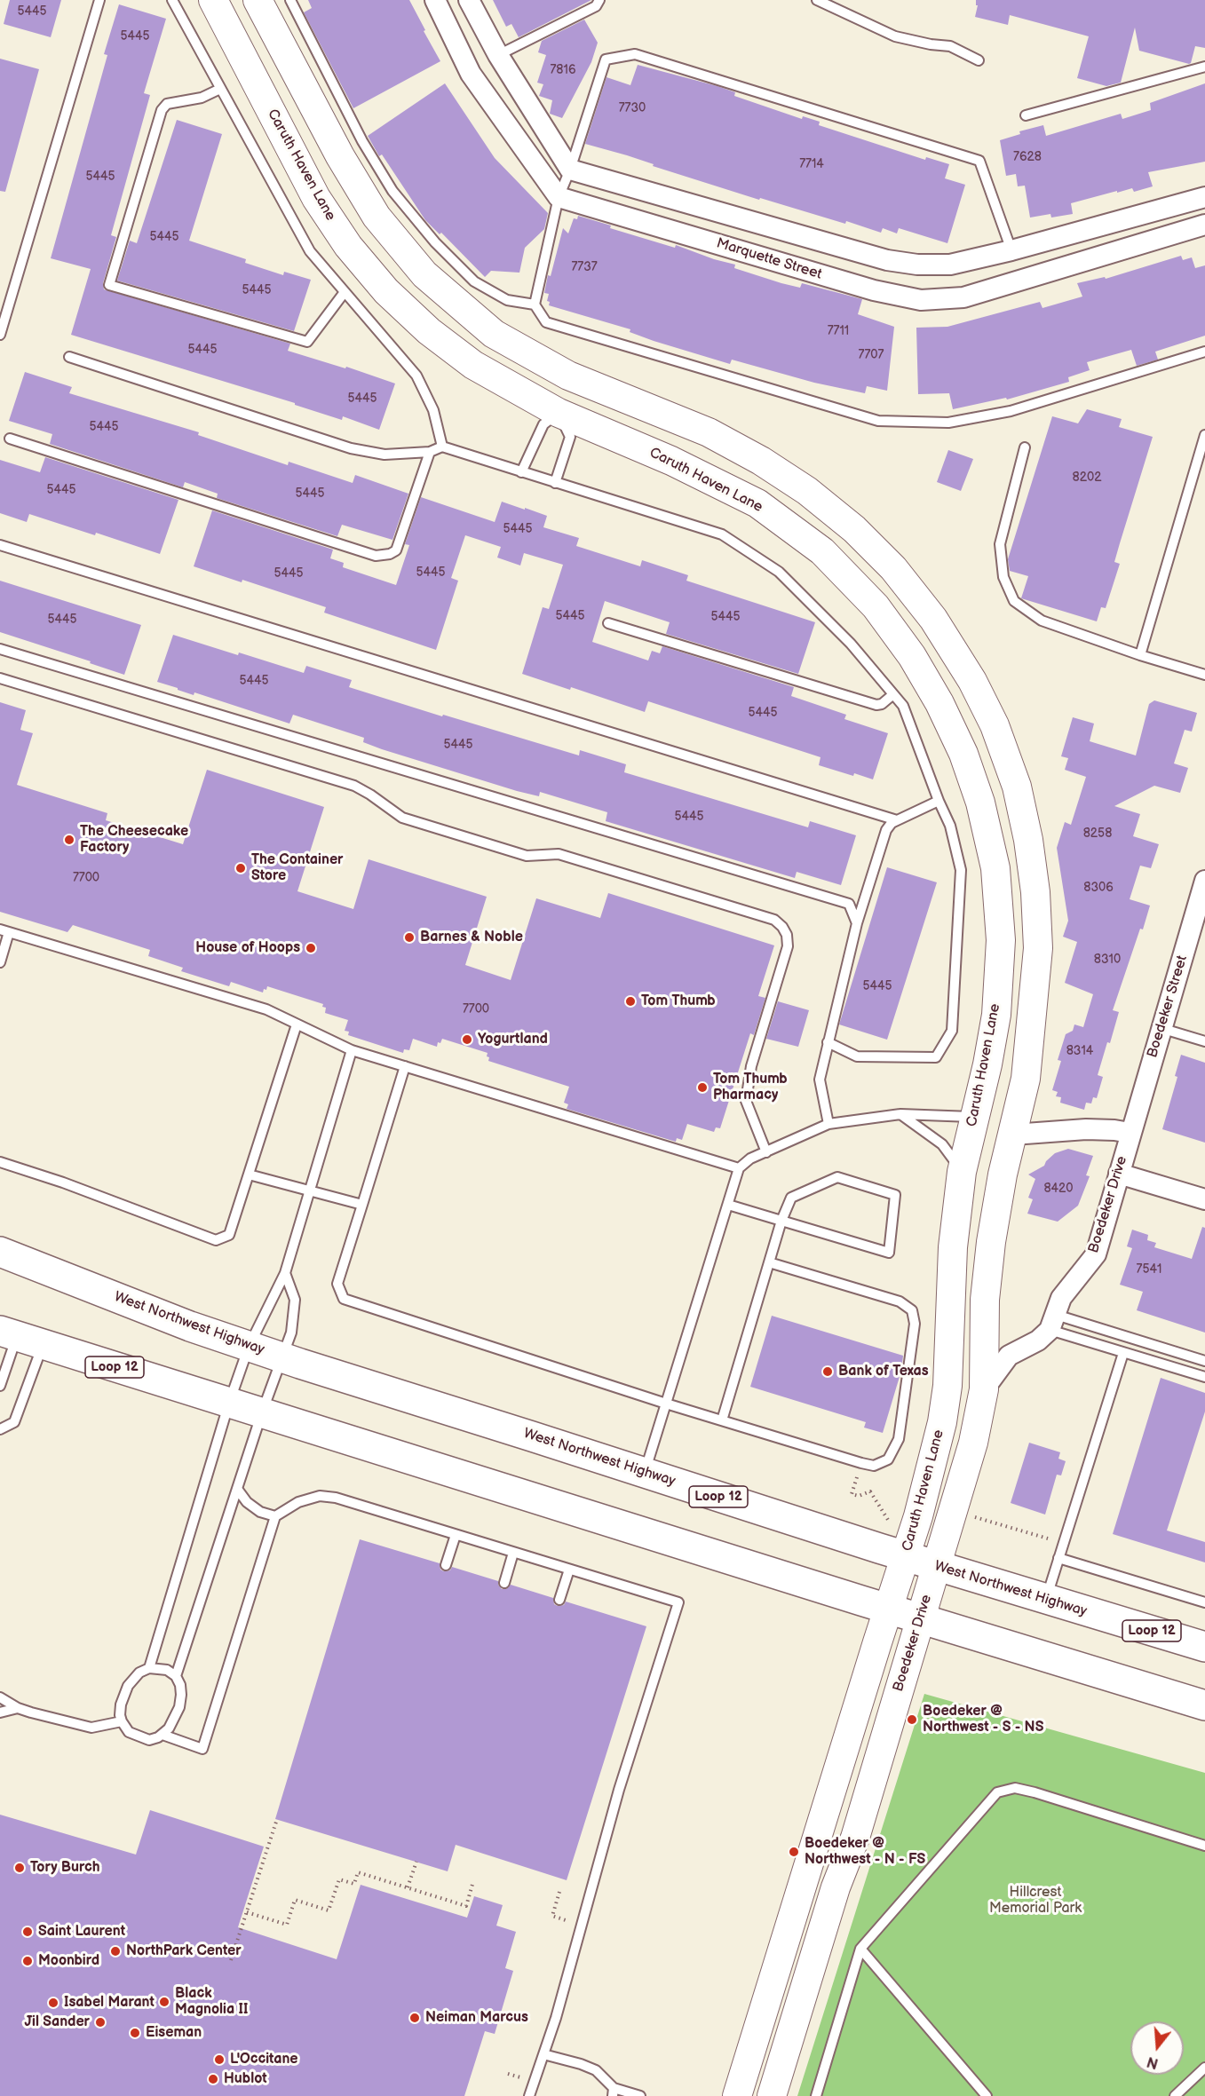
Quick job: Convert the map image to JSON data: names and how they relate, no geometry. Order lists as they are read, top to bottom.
{
  "streets": {
    "main road": [
      "Caruth Haven Lane",
      "Boedeker Drive",
      "West Northwest Highway",
      "Loop 12"
    ],
    "street": ["Marquette Street", "Boedeker Street"]
  },
  "crossings": [
    ["Caruth Haven Lane", "West Northwest Highway"],
    ["Caruth Haven Lane", "Loop 12"],
    ["Boedeker Street", "Boedeker Drive"],
    ["Boedeker Drive", "West Northwest Highway"],
    ["Boedeker Drive", "Loop 12"]
  ],
  "parks": ["Hillcrest Memorial Park"],
  "places": [
    "The Cheesecake Factory",
    "The Container Store",
    "Barnes & Noble",
    "House of Hoops",
    "Tom Thumb",
    "Yogurtland",
    "Tom Thumb Pharmacy",
    "Bank of Texas",
    "Boedeker @ Northwest - S - NS",
    "Boedeker @ Northwest - N - FS",
    "Tory Burch",
    "Saint Laurent",
    "NorthPark Center",
    "Moonbird",
    "Black Magnolia II",
    "Isabel Marant",
    "Neiman Marcus",
    "Jil Sander",
    "Eiseman",
    "L'Occitane",
    "Hublot"
  ],
  "house_numbers": [
    "5445",
    "5445",
    "7816",
    "7730",
    "7628",
    "7714",
    "5445",
    "5445",
    "7737",
    "5445",
    "7711",
    "5445",
    "7707",
    "5445",
    "5445",
    "8202",
    "5445",
    "5445",
    "5445",
    "5445",
    "5445",
    "5445",
    "5445",
    "5445",
    "5445",
    "5445",
    "5445",
    "5445",
    "8258",
    "7700",
    "8306",
    "8310",
    "5445",
    "7700",
    "8314",
    "8420",
    "7541"
  ],
  "north": "bottom"
}
